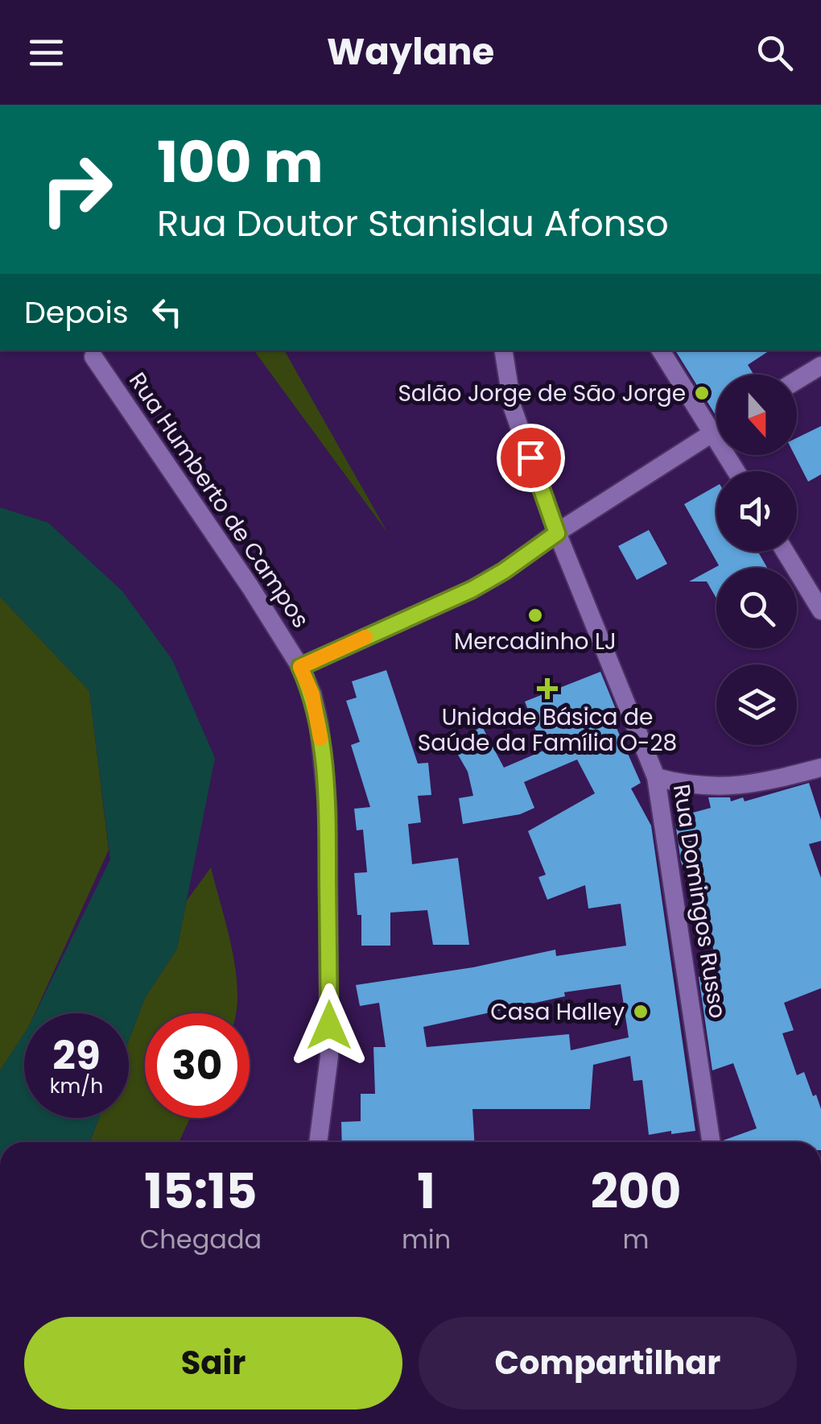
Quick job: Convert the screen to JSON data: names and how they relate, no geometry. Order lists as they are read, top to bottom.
{
  "streets": {
    "street": ["Rua Humberto de Campos", "Rua Domingos Russo"]
  },
  "places": {
    "other": ["Salão Jorge de São Jorge", "Mercadinho LJ", "Casa Halley"],
    "health": ["Unidade Básica de Saúde da Família O-28"]
  },
  "north": "bottom",
  "page": {
    "header": "Waylane",
    "turn": ["100 m", "Rua Doutor Stanislau Afonso"],
    "then": "Depois",
    "speed": "29 km/h",
    "limit": "30",
    "eta": [
      "15:15",
      "Chegada",
      "1",
      "min",
      "200",
      "m"
    ],
    "buttons": ["Sair", "Compartilhar"]
  }
}
